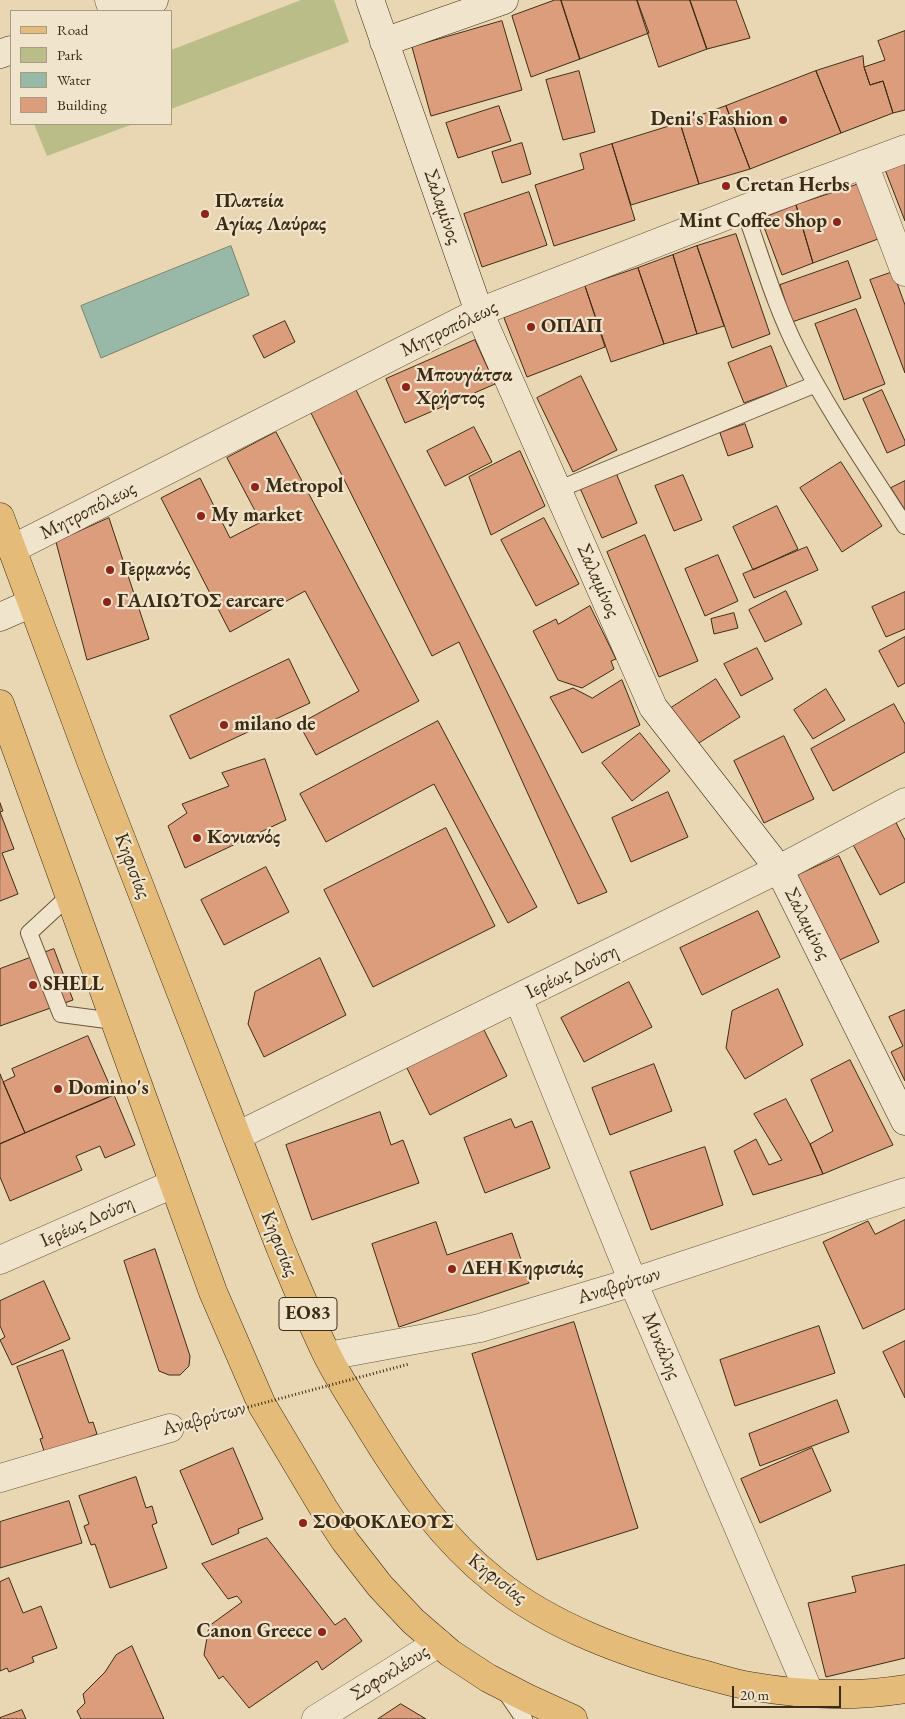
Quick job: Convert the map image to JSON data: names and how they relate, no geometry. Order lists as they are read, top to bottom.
{
  "streets": {
    "main road": ["Κηφισίας", "ΕΟ83"],
    "street": [
      "Σαλαμίνος",
      "Μητροπόλεως",
      "Ιερέως Δούση",
      "Αναβρύτων",
      "Μυκάλης",
      "Σοφοκλέους"
    ]
  },
  "crossings": [
    ["Σαλαμίνος", "Μητροπόλεως"],
    ["Σαλαμίνος", "Ιερέως Δούση"],
    ["Μητροπόλεως", "Κηφισίας"],
    ["Κηφισίας", "Ιερέως Δούση"],
    ["Κηφισίας", "Αναβρύτων"],
    ["Κηφισίας", "Μυκάλης"],
    ["Ιερέως Δούση", "Μυκάλης"],
    ["Αναβρύτων", "Μυκάλης"]
  ],
  "places": [
    "Deni's Fashion",
    "Cretan Herbs",
    "Πλατεία Αγίας Λαύρας",
    "Mint Coffee Shop",
    "ΟΠΑΠ",
    "Μπουγάτσα Χρήστος",
    "Metropol",
    "My market",
    "Γερμανός",
    "ΓΑΛΙΩΤΟΣ earcare",
    "milano de",
    "Κονιανός",
    "SHELL",
    "Domino's",
    "ΔΕΗ Κηφισιάς",
    "ΣΟΦΟΚΛΕΟΥΣ",
    "Canon Greece"
  ],
  "legend": [
    "Road",
    "Park",
    "Water",
    "Building"
  ],
  "scale_bar": "20 m"
}
